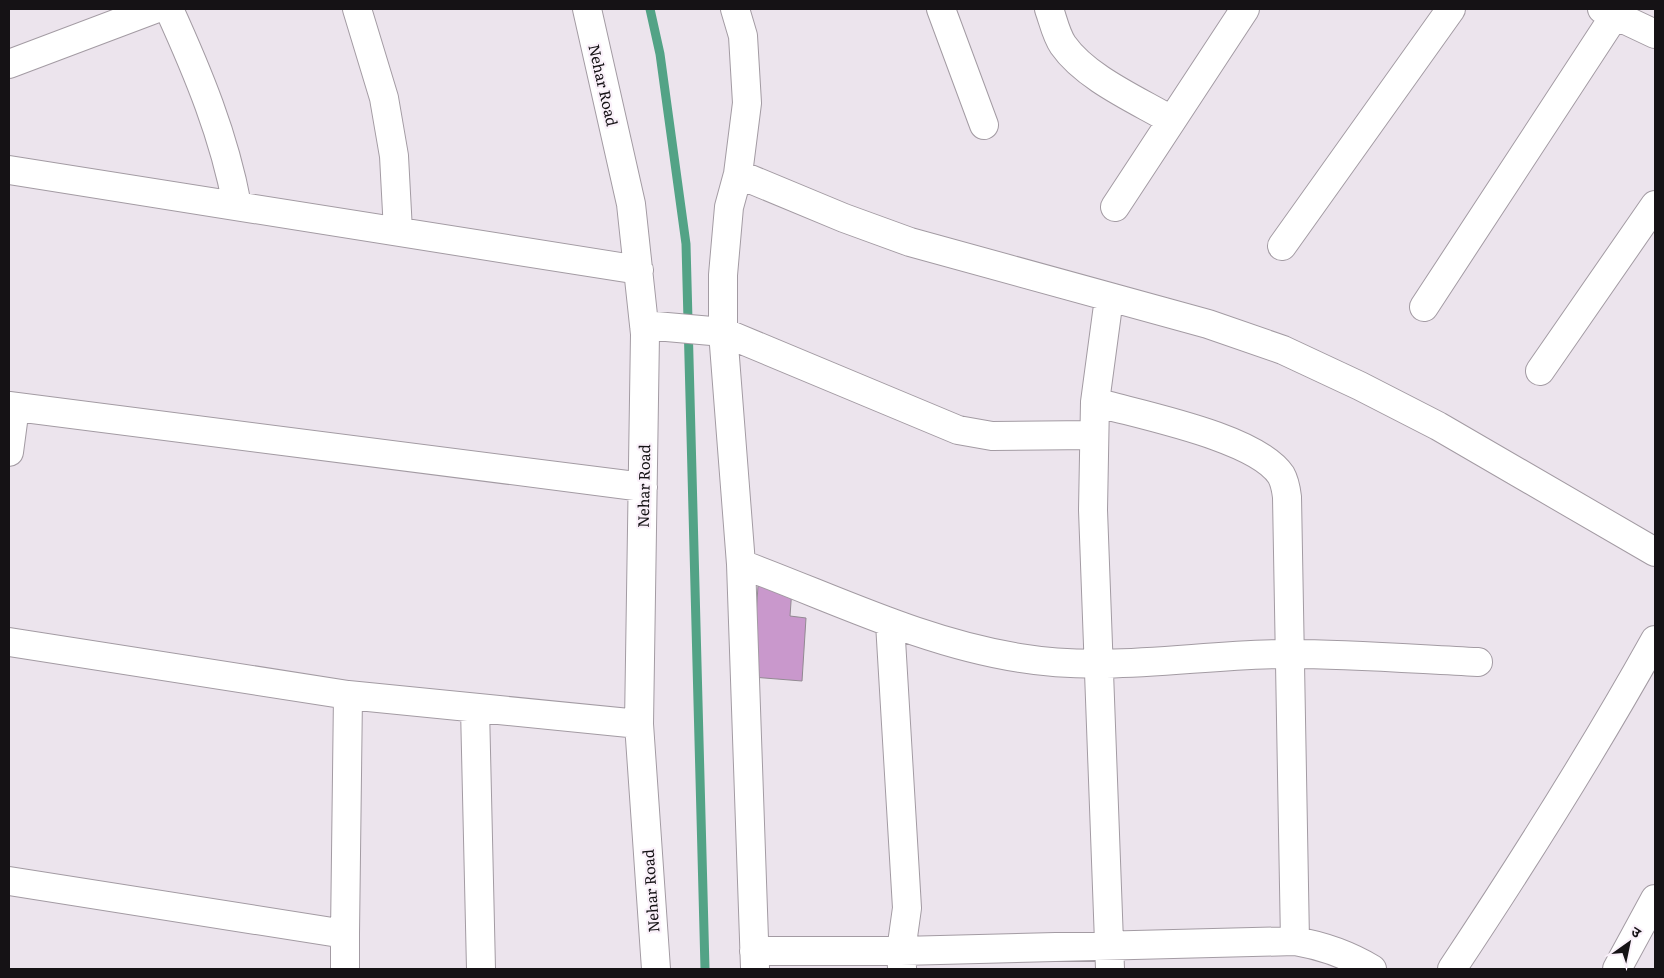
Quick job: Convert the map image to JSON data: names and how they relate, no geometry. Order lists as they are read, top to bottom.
{
  "streets": {
    "street": ["Nehar Road"]
  },
  "north": "top right"
}
